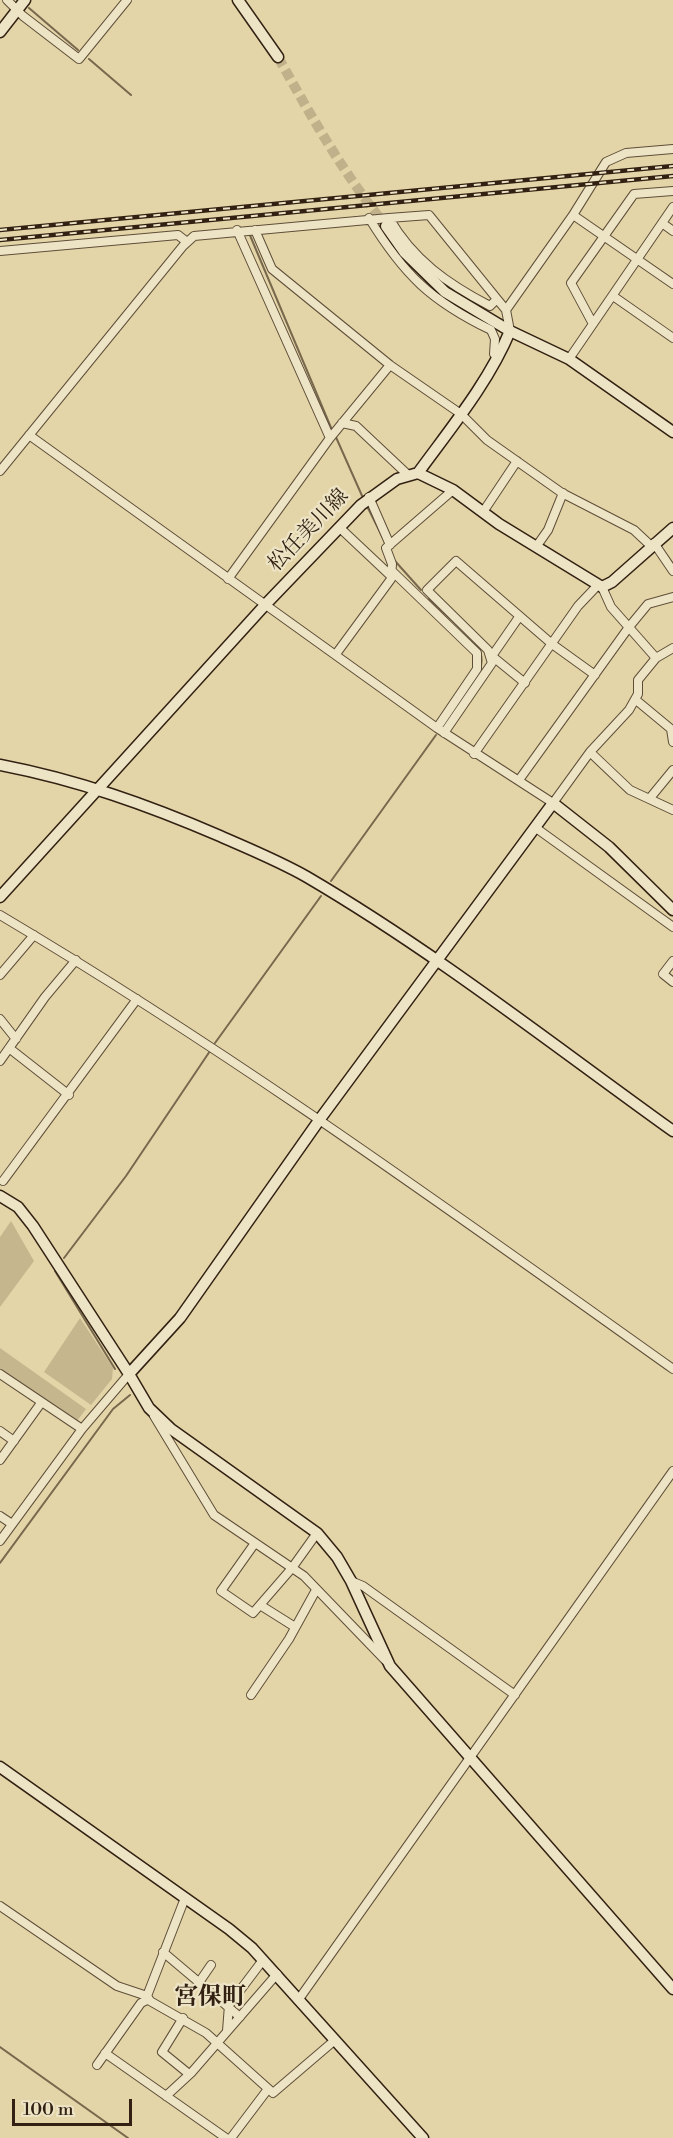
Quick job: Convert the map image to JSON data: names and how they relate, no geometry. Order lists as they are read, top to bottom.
{
  "streets": {
    "street": ["松任美川線"]
  },
  "districts": ["宮保町"],
  "scale_bar": "100 m"
}
